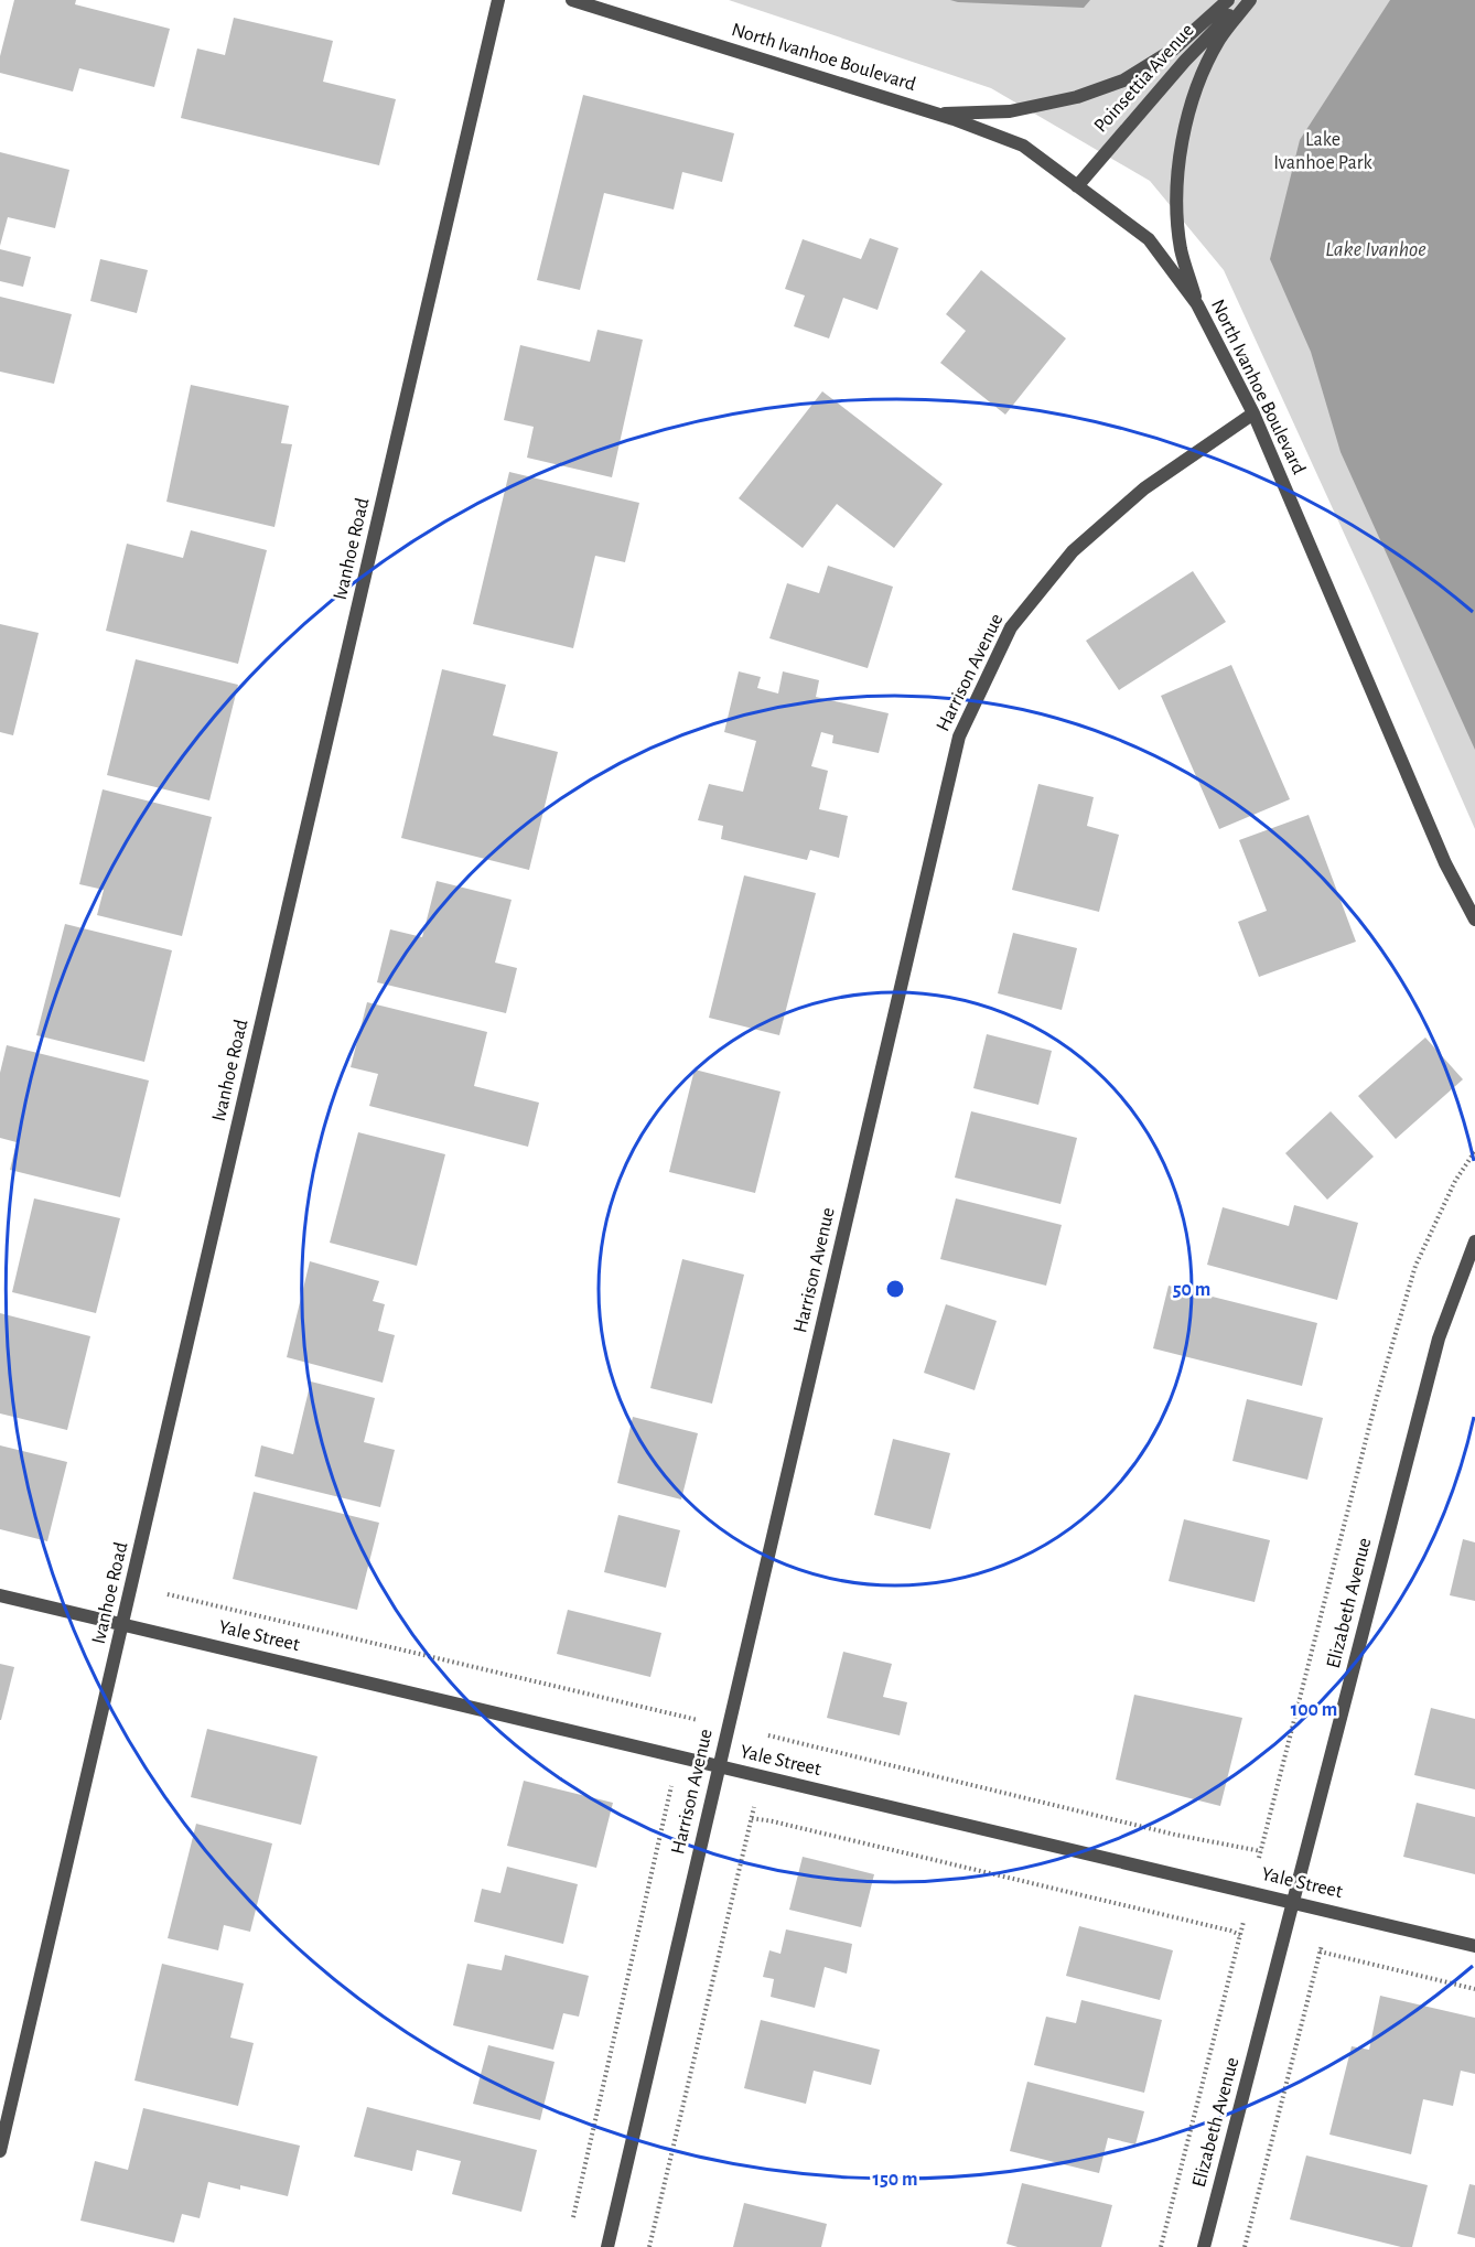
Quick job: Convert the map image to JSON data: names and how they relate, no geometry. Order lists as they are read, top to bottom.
{
  "streets": {
    "street": [
      "North Ivanhoe Boulevard",
      "Poinsettia Avenue",
      "Ivanhoe Road",
      "Harrison Avenue",
      "Elizabeth Avenue",
      "Yale Street"
    ]
  },
  "crossings": [
    ["North Ivanhoe Boulevard", "Poinsettia Avenue"],
    ["North Ivanhoe Boulevard", "Harrison Avenue"],
    ["Ivanhoe Road", "Yale Street"],
    ["Harrison Avenue", "Yale Street"],
    ["Elizabeth Avenue", "Yale Street"]
  ],
  "water": ["Lake Ivanhoe"],
  "parks": ["Lake Ivanhoe Park"],
  "rings": ["50 m", "100 m", "150 m"]
}
